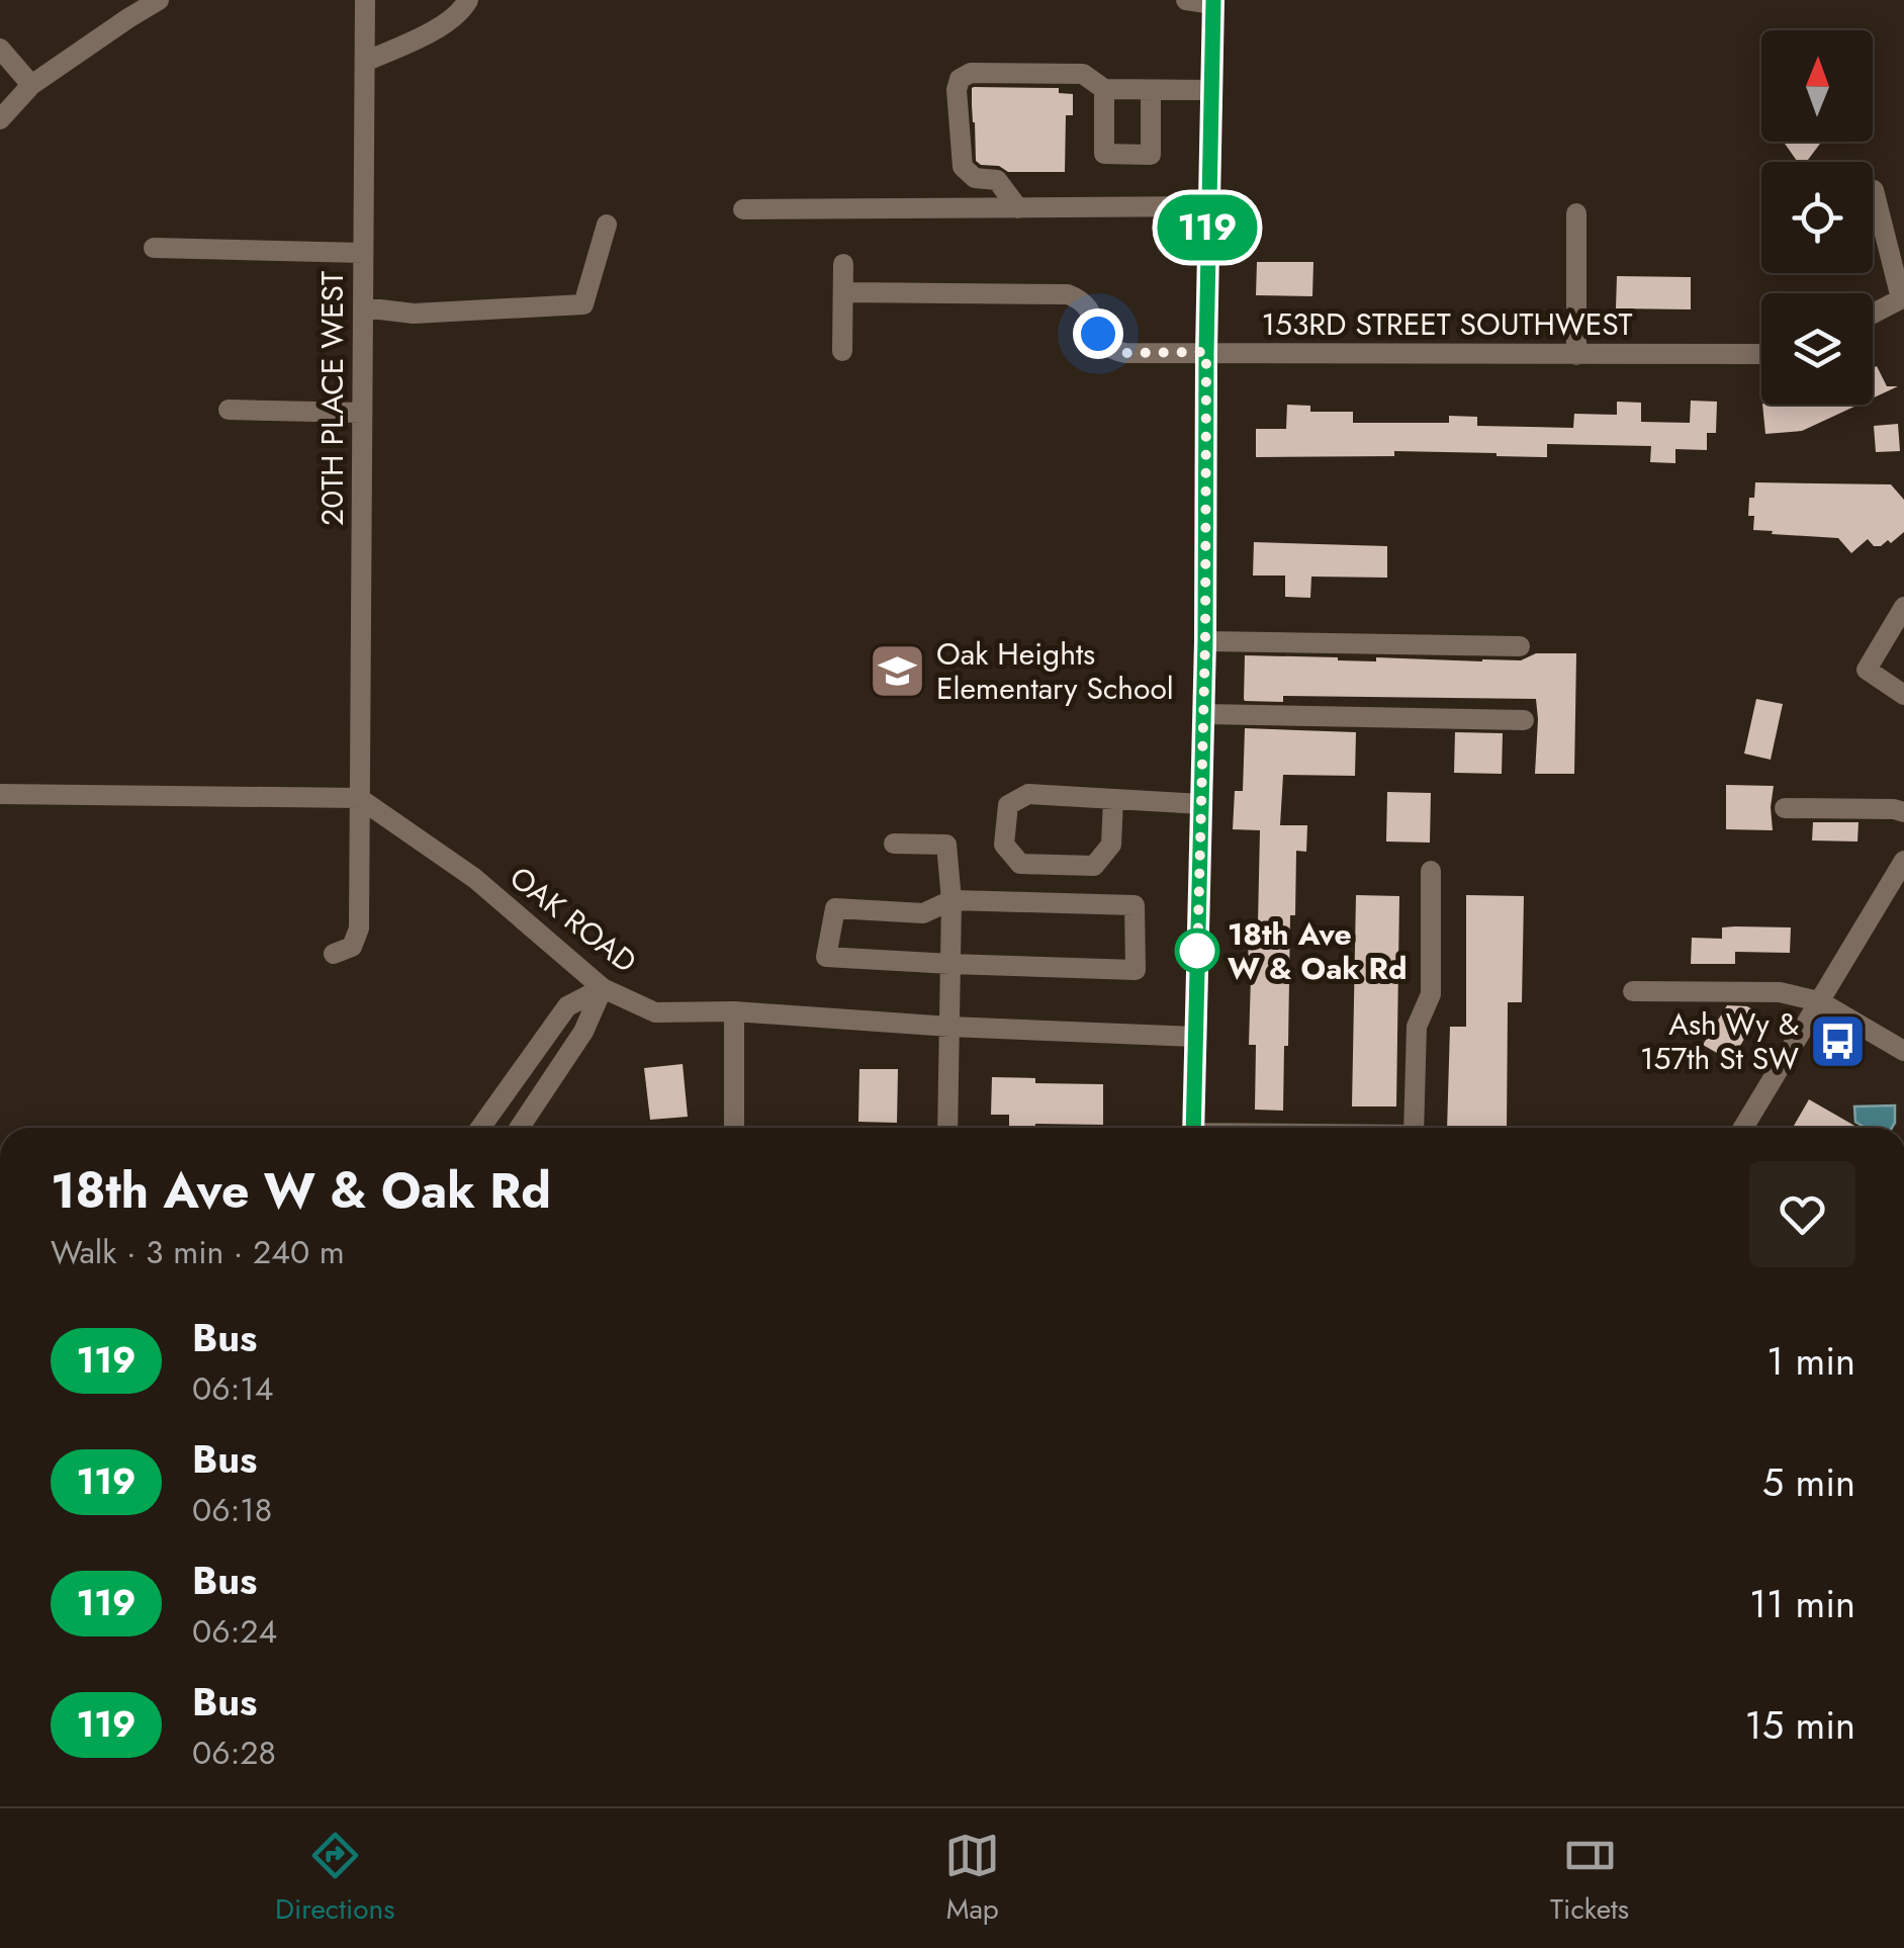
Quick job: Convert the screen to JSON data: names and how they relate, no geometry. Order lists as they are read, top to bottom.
{
  "streets": {
    "street": ["153RD STREET SOUTHWEST", "20TH PLACE WEST", "OAK ROAD"]
  },
  "crossings": [
    ["20TH PLACE WEST", "OAK ROAD"]
  ],
  "places": {
    "school or university": ["Oak Heights Elementary School"],
    "other": ["18th Ave W & Oak Rd"],
    "bus stop": ["Ash Wy & 157th St SW"]
  },
  "lines": ["bus line 119"],
  "north": "top",
  "page": {
    "on_map": "119",
    "heading": ["18th Ave W & Oak Rd", "Walk · 3 min · 240 m"],
    "list": [
      {
        "mark": "119",
        "name": "Bus",
        "note": "06:14",
        "value": "1 min"
      },
      {
        "mark": "119",
        "name": "Bus",
        "note": "06:18",
        "value": "5 min"
      },
      {
        "mark": "119",
        "name": "Bus",
        "note": "06:24",
        "value": "11 min"
      },
      {
        "mark": "119",
        "name": "Bus",
        "note": "06:28",
        "value": "15 min"
      }
    ],
    "tabs": ["Directions", "Map", "Tickets"]
  }
}
